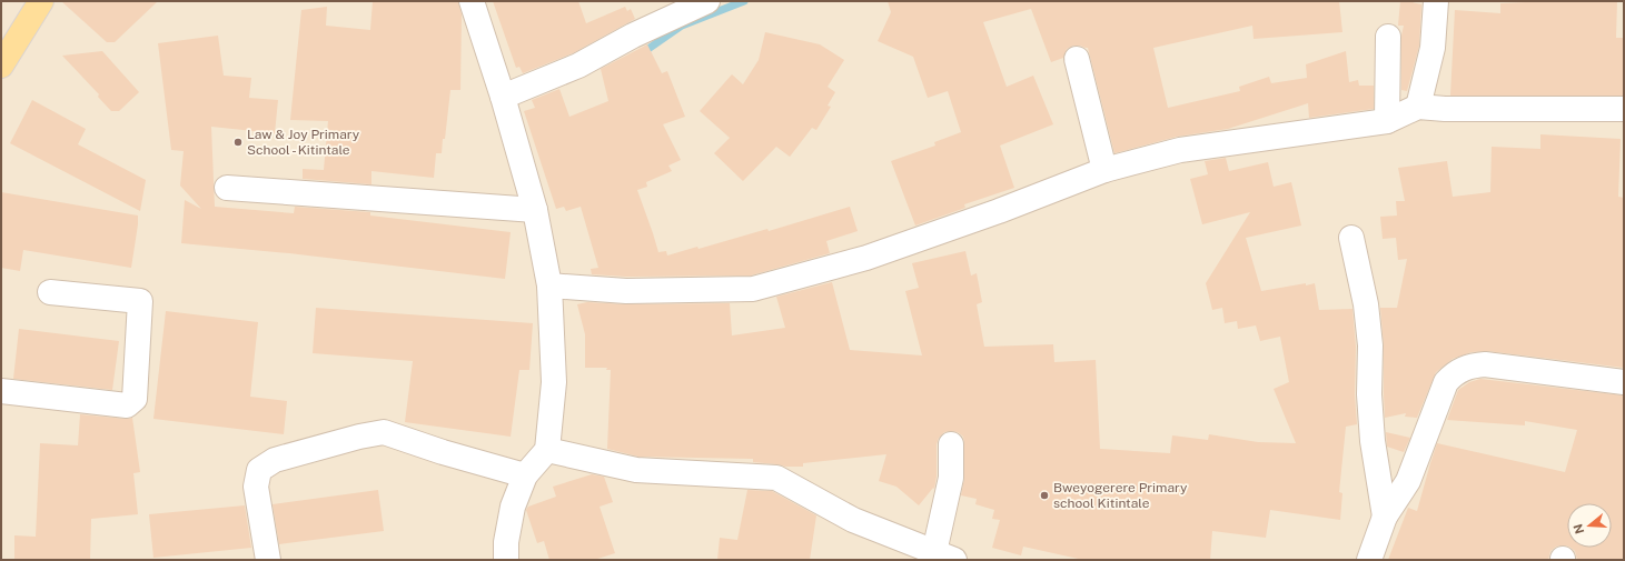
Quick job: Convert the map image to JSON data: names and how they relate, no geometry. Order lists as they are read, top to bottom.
{
  "places": ["Law & Joy Primary School - Kitintale", "Bweyogerere Primary school Kitintale"],
  "north": "left"
}
